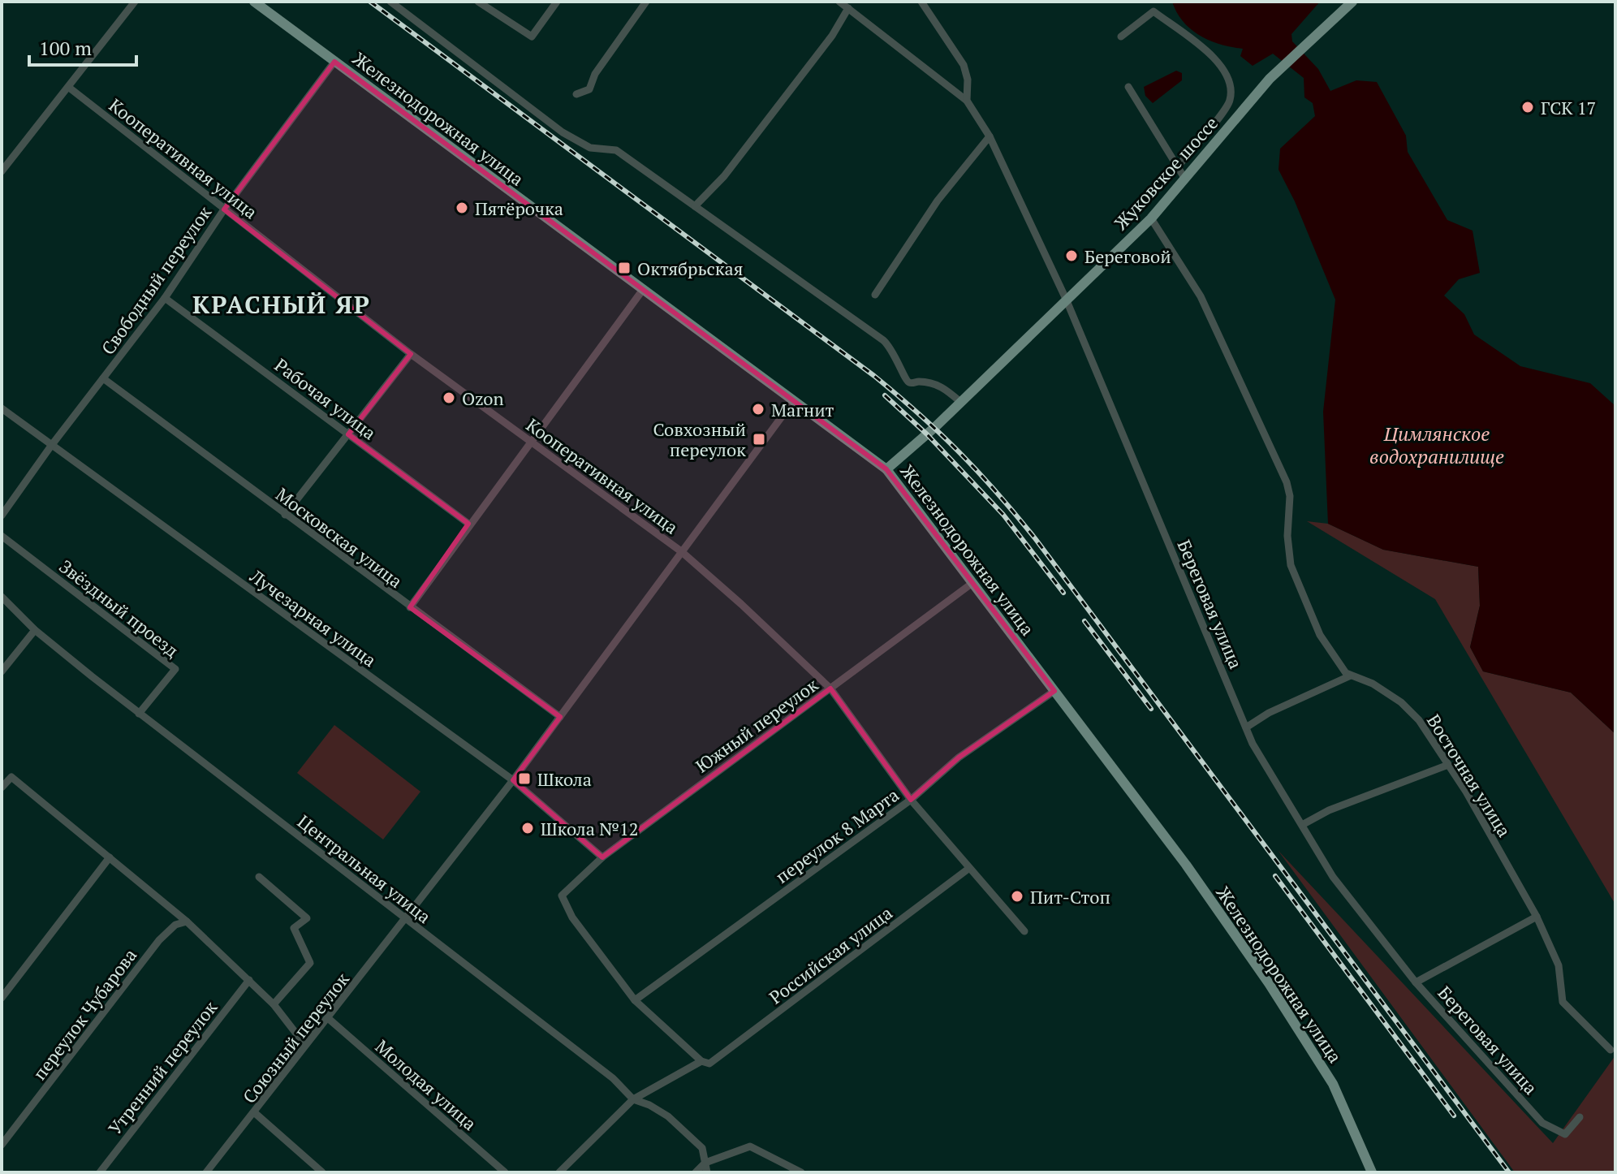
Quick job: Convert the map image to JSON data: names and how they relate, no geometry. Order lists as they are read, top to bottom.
{
  "streets": {
    "main road": ["Железнодорожная улица", "Жуковское шоссе"],
    "street": [
      "Кооперативная улица",
      "Свободный переулок",
      "Рабочая улица",
      "Московская улица",
      "Береговая улица",
      "Звёздный проезд",
      "Лучезарная улица",
      "Южный переулок",
      "Восточная улица",
      "переулок 8 Марта",
      "Центральная улица",
      "Российская улица",
      "переулок Чубарова",
      "Союзный переулок",
      "Утренний переулок",
      "Молодая улица"
    ]
  },
  "crossings": [
    ["Железнодорожная улица", "Жуковское шоссе"],
    ["Железнодорожная улица", "Свободный переулок"],
    ["Железнодорожная улица", "Южный переулок"],
    ["Железнодорожная улица", "переулок 8 Марта"],
    ["Кооперативная улица", "Свободный переулок"],
    ["Кооперативная улица", "Южный переулок"],
    ["Кооперативная улица", "переулок 8 Марта"],
    ["Кооперативная улица", "Российская улица"],
    ["Жуковское шоссе", "Береговая улица"],
    ["Жуковское шоссе", "Восточная улица"],
    ["Свободный переулок", "Рабочая улица"],
    ["Свободный переулок", "Московская улица"],
    ["Свободный переулок", "Лучезарная улица"],
    ["Звёздный проезд", "Центральная улица"],
    ["Лучезарная улица", "Южный переулок"],
    ["Южный переулок", "переулок 8 Марта"],
    ["Центральная улица", "Союзный переулок"],
    ["Союзный переулок", "Молодая улица"]
  ],
  "districts": ["КРАСНЫЙ ЯР"],
  "water": ["Цимлянское водохранилище"],
  "places": {
    "other": [
      "ГСК 17",
      "Пятёрочка",
      "Береговой",
      "Ozon",
      "Магнит",
      "Школа №12",
      "Пит-Стоп"
    ],
    "transit": ["Октябрьская", "Совхозный переулок", "Школа"]
  },
  "scale_bar": "100 m"
}
